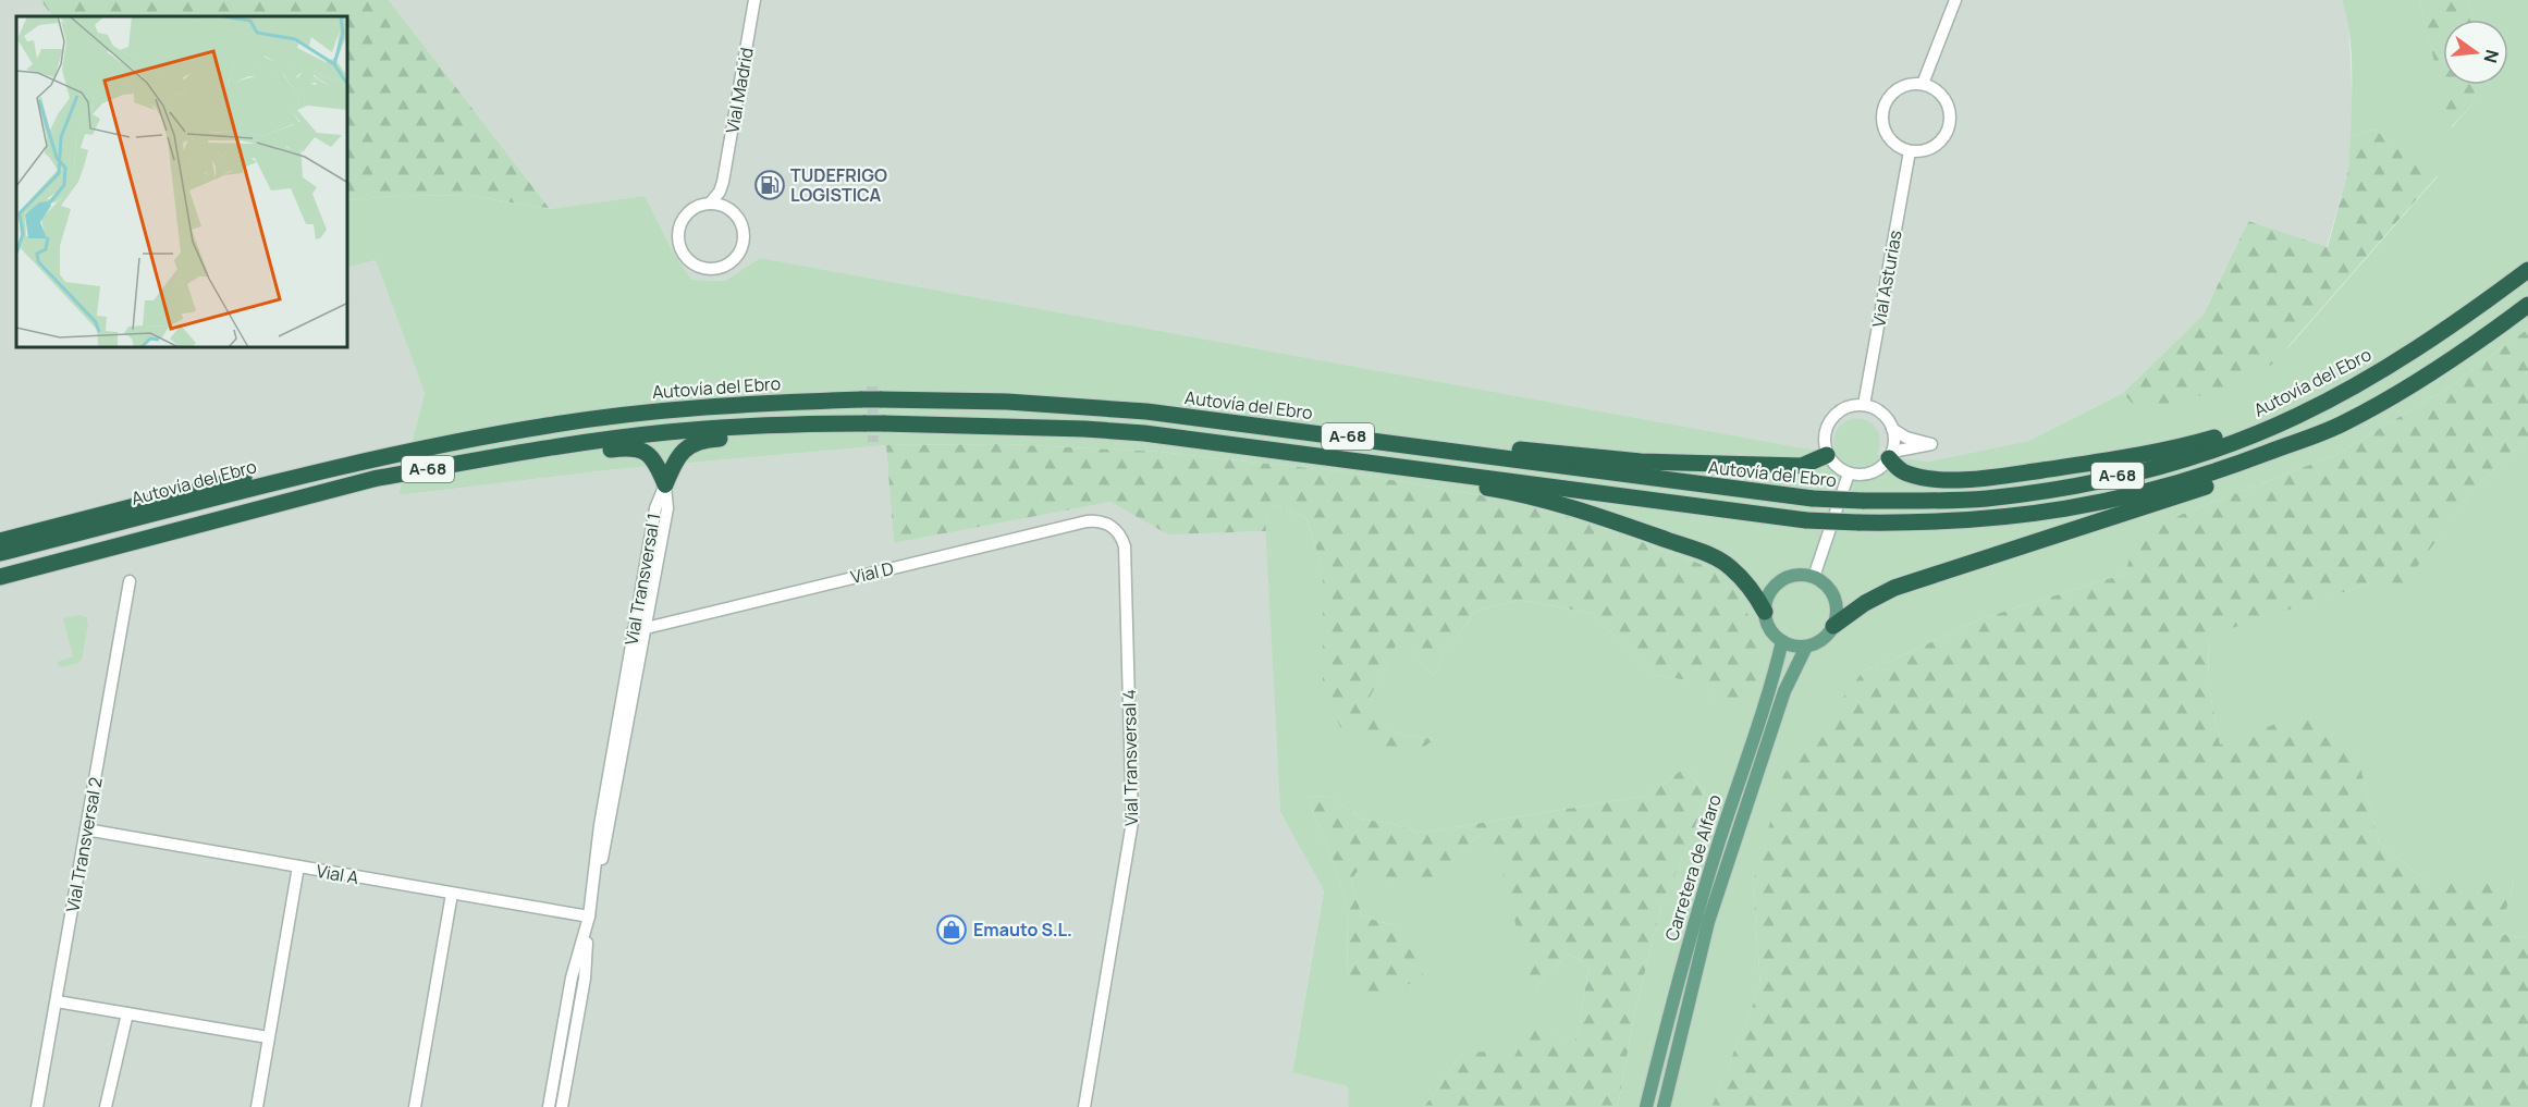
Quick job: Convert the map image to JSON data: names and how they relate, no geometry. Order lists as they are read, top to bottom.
{
  "streets": {
    "highway": ["Autovía del Ebro", "A-68"],
    "main road": ["Carretera de Alfaro"],
    "street": [
      "Vial Madrid",
      "Vial Asturias",
      "Vial D",
      "Vial Transversal 1",
      "Vial Transversal 4",
      "Vial Transversal 2",
      "Vial A"
    ]
  },
  "crossings": [
    ["Vial D", "Vial Transversal 1"],
    ["Vial D", "Vial Transversal 4"],
    ["Vial Transversal 1", "Vial A"],
    ["Vial Transversal 2", "Vial A"]
  ],
  "places": {
    "fuel station": ["TUDEFRIGO LOGISTICA"],
    "shop": ["Emauto S.L."]
  },
  "north": "right"
}
